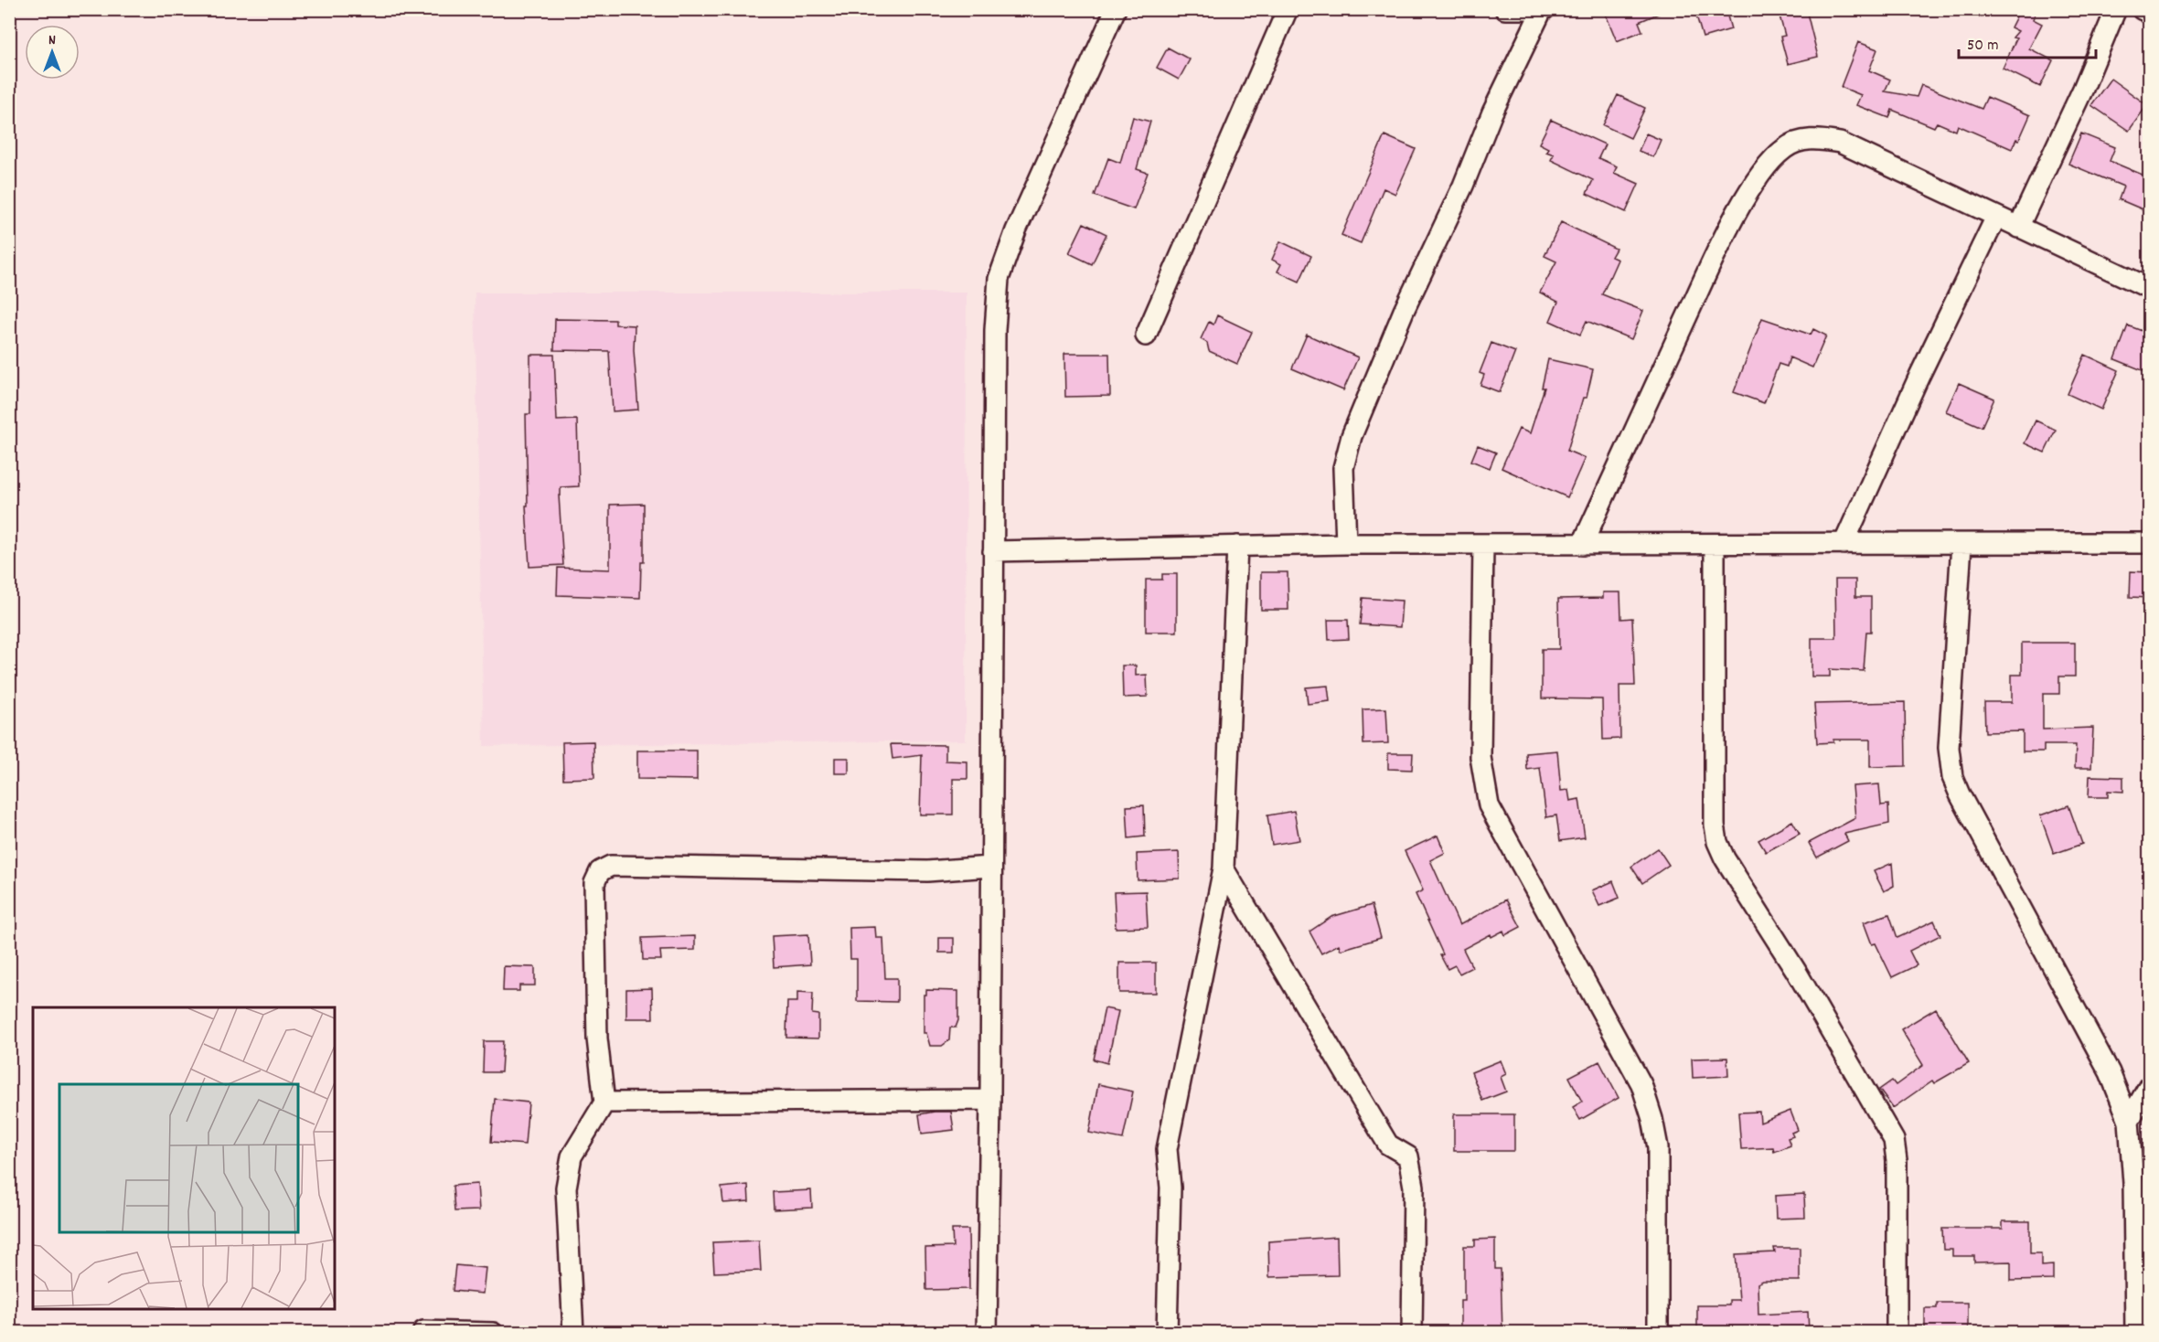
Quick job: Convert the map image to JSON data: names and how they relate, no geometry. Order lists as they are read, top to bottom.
{
  "scale_bar": "50 m",
  "north": "top"
}
